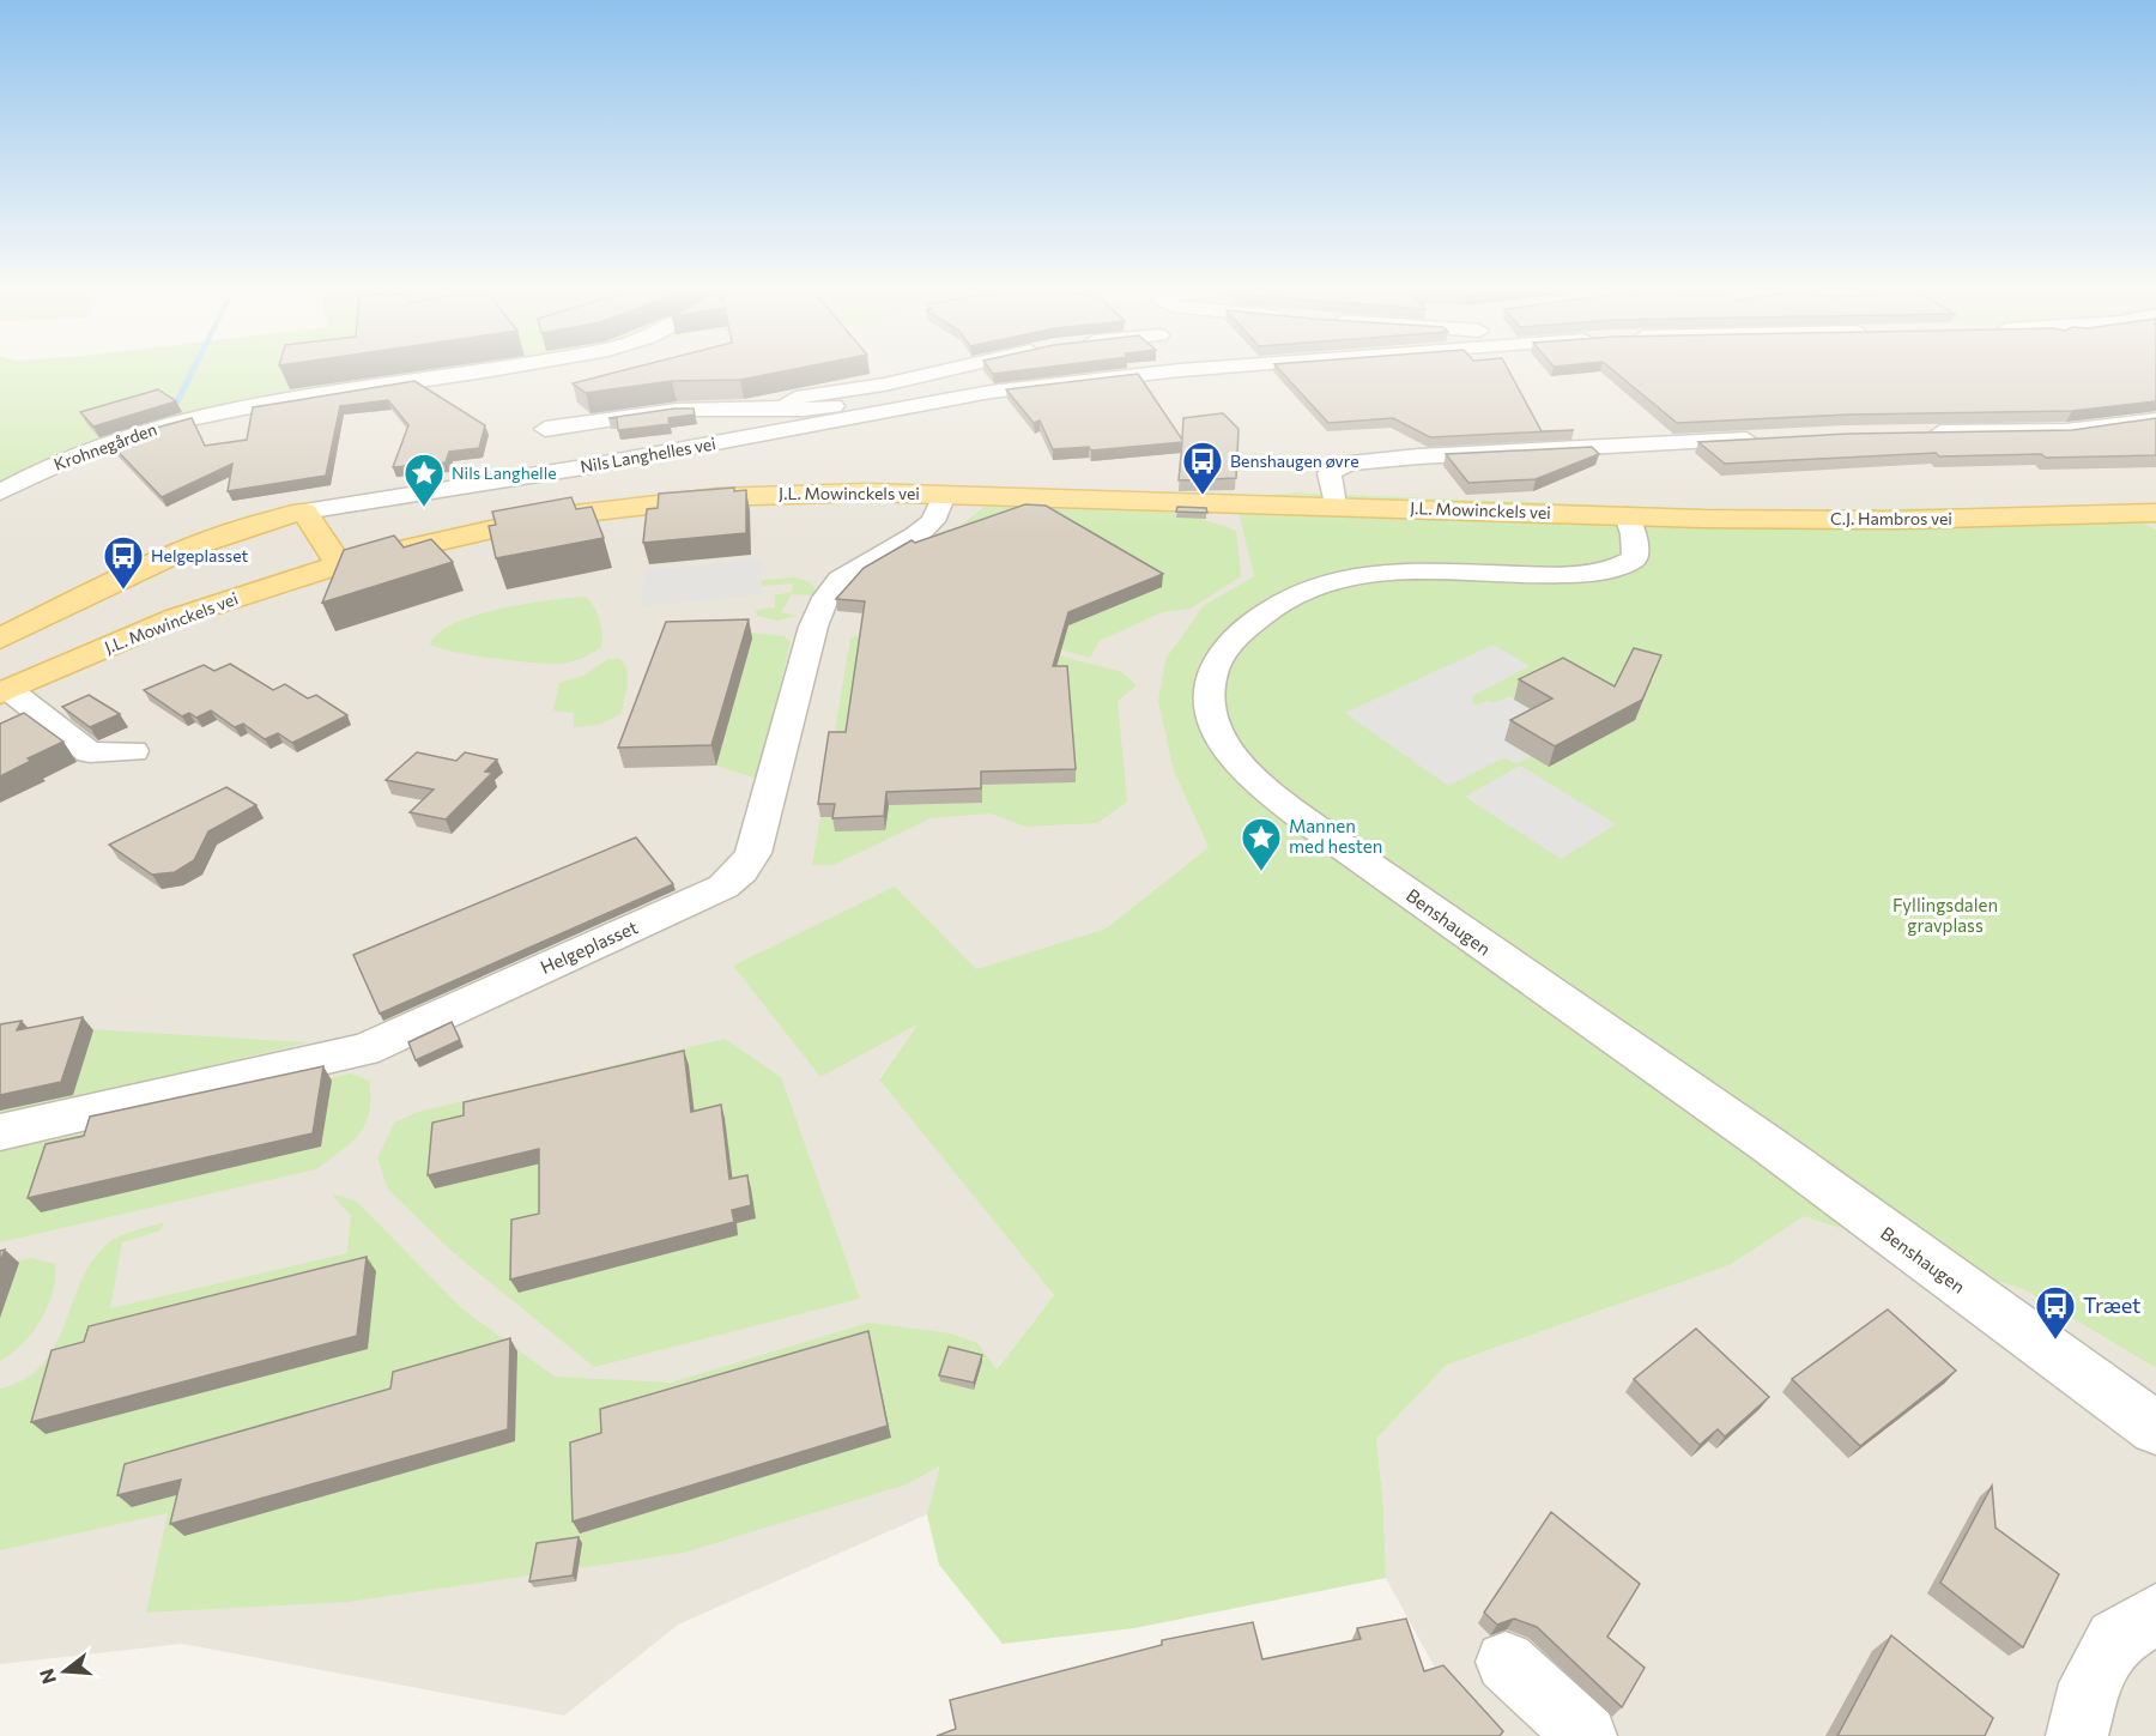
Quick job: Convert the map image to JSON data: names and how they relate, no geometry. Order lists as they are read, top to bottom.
{
  "streets": {
    "main road": ["J.L. Mowinckels vei", "C.J. Hambros vei"],
    "street": [
      "Krohnegården",
      "Nils Langhelles vei",
      "Benshaugen",
      "Helgeplasset"
    ]
  },
  "crossings": [
    ["J.L. Mowinckels vei", "C.J. Hambros vei"],
    ["J.L. Mowinckels vei", "Benshaugen"],
    ["J.L. Mowinckels vei", "Helgeplasset"],
    ["C.J. Hambros vei", "Benshaugen"]
  ],
  "parks": ["Fyllingsdalen gravplass"],
  "places": {
    "bus stop": ["Benshaugen øvre", "Helgeplasset", "Træet"],
    "place": ["Nils Langhelle", "Mannen med hesten"]
  },
  "north": "left"
}
